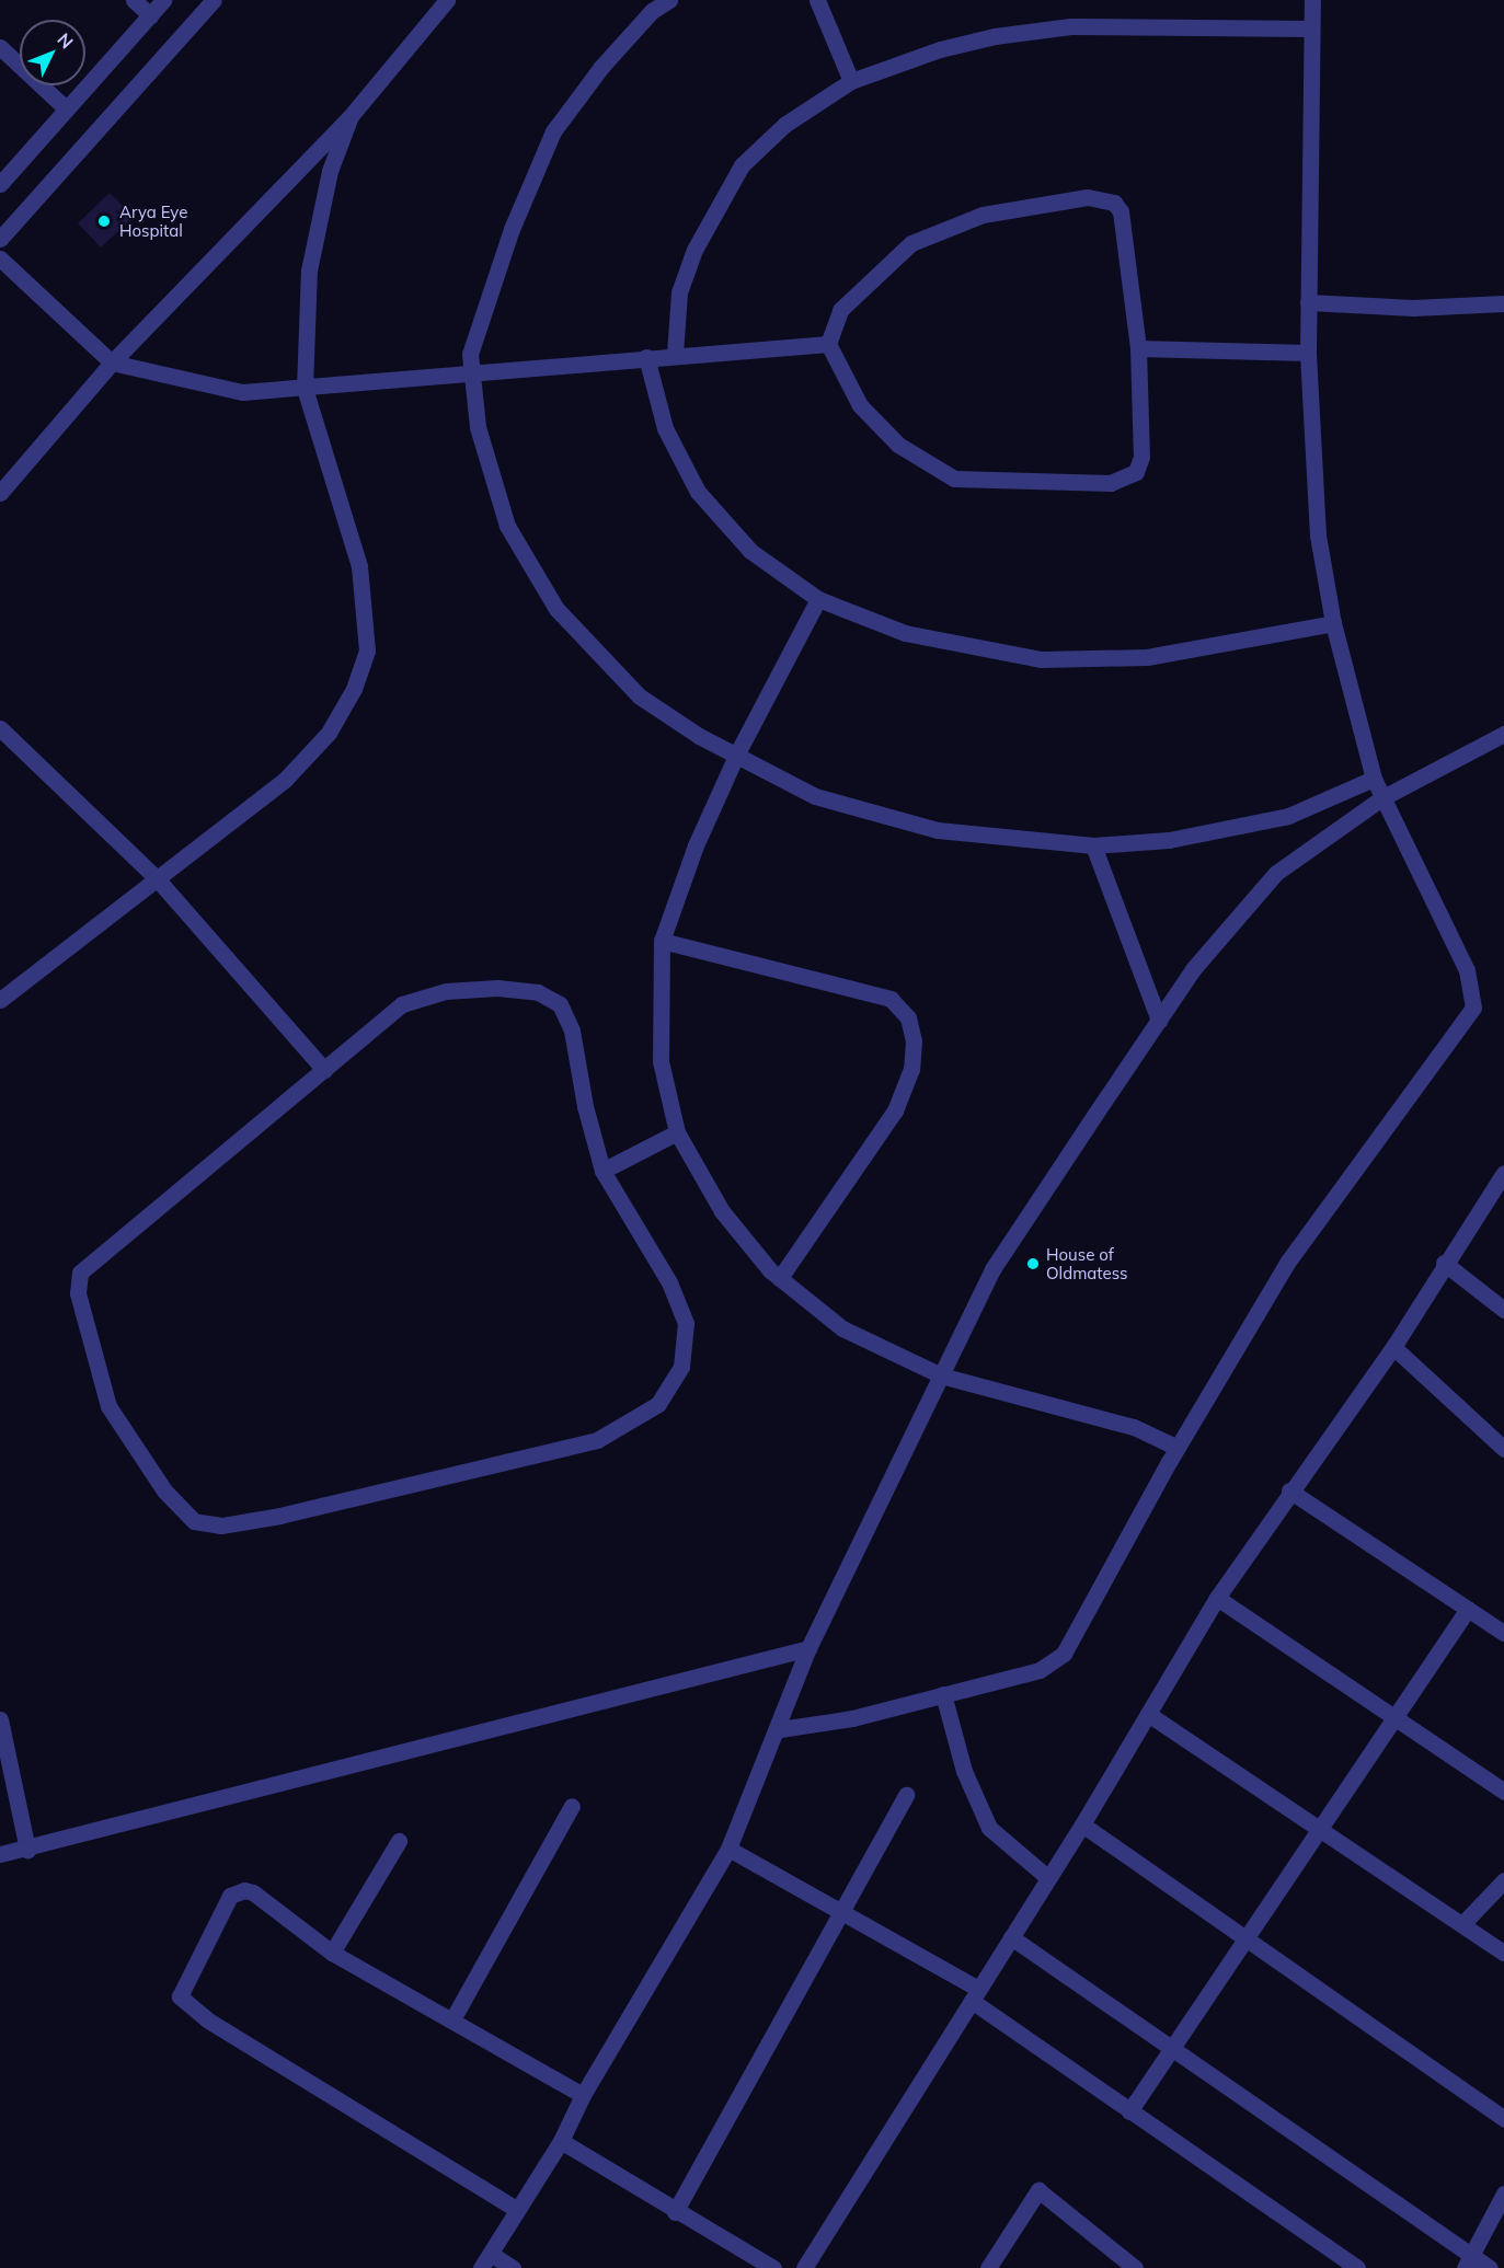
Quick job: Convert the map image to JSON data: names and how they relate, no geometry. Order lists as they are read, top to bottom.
{
  "places": ["Arya Eye Hospital", "House of Oldmatess"],
  "north": "top right"
}
